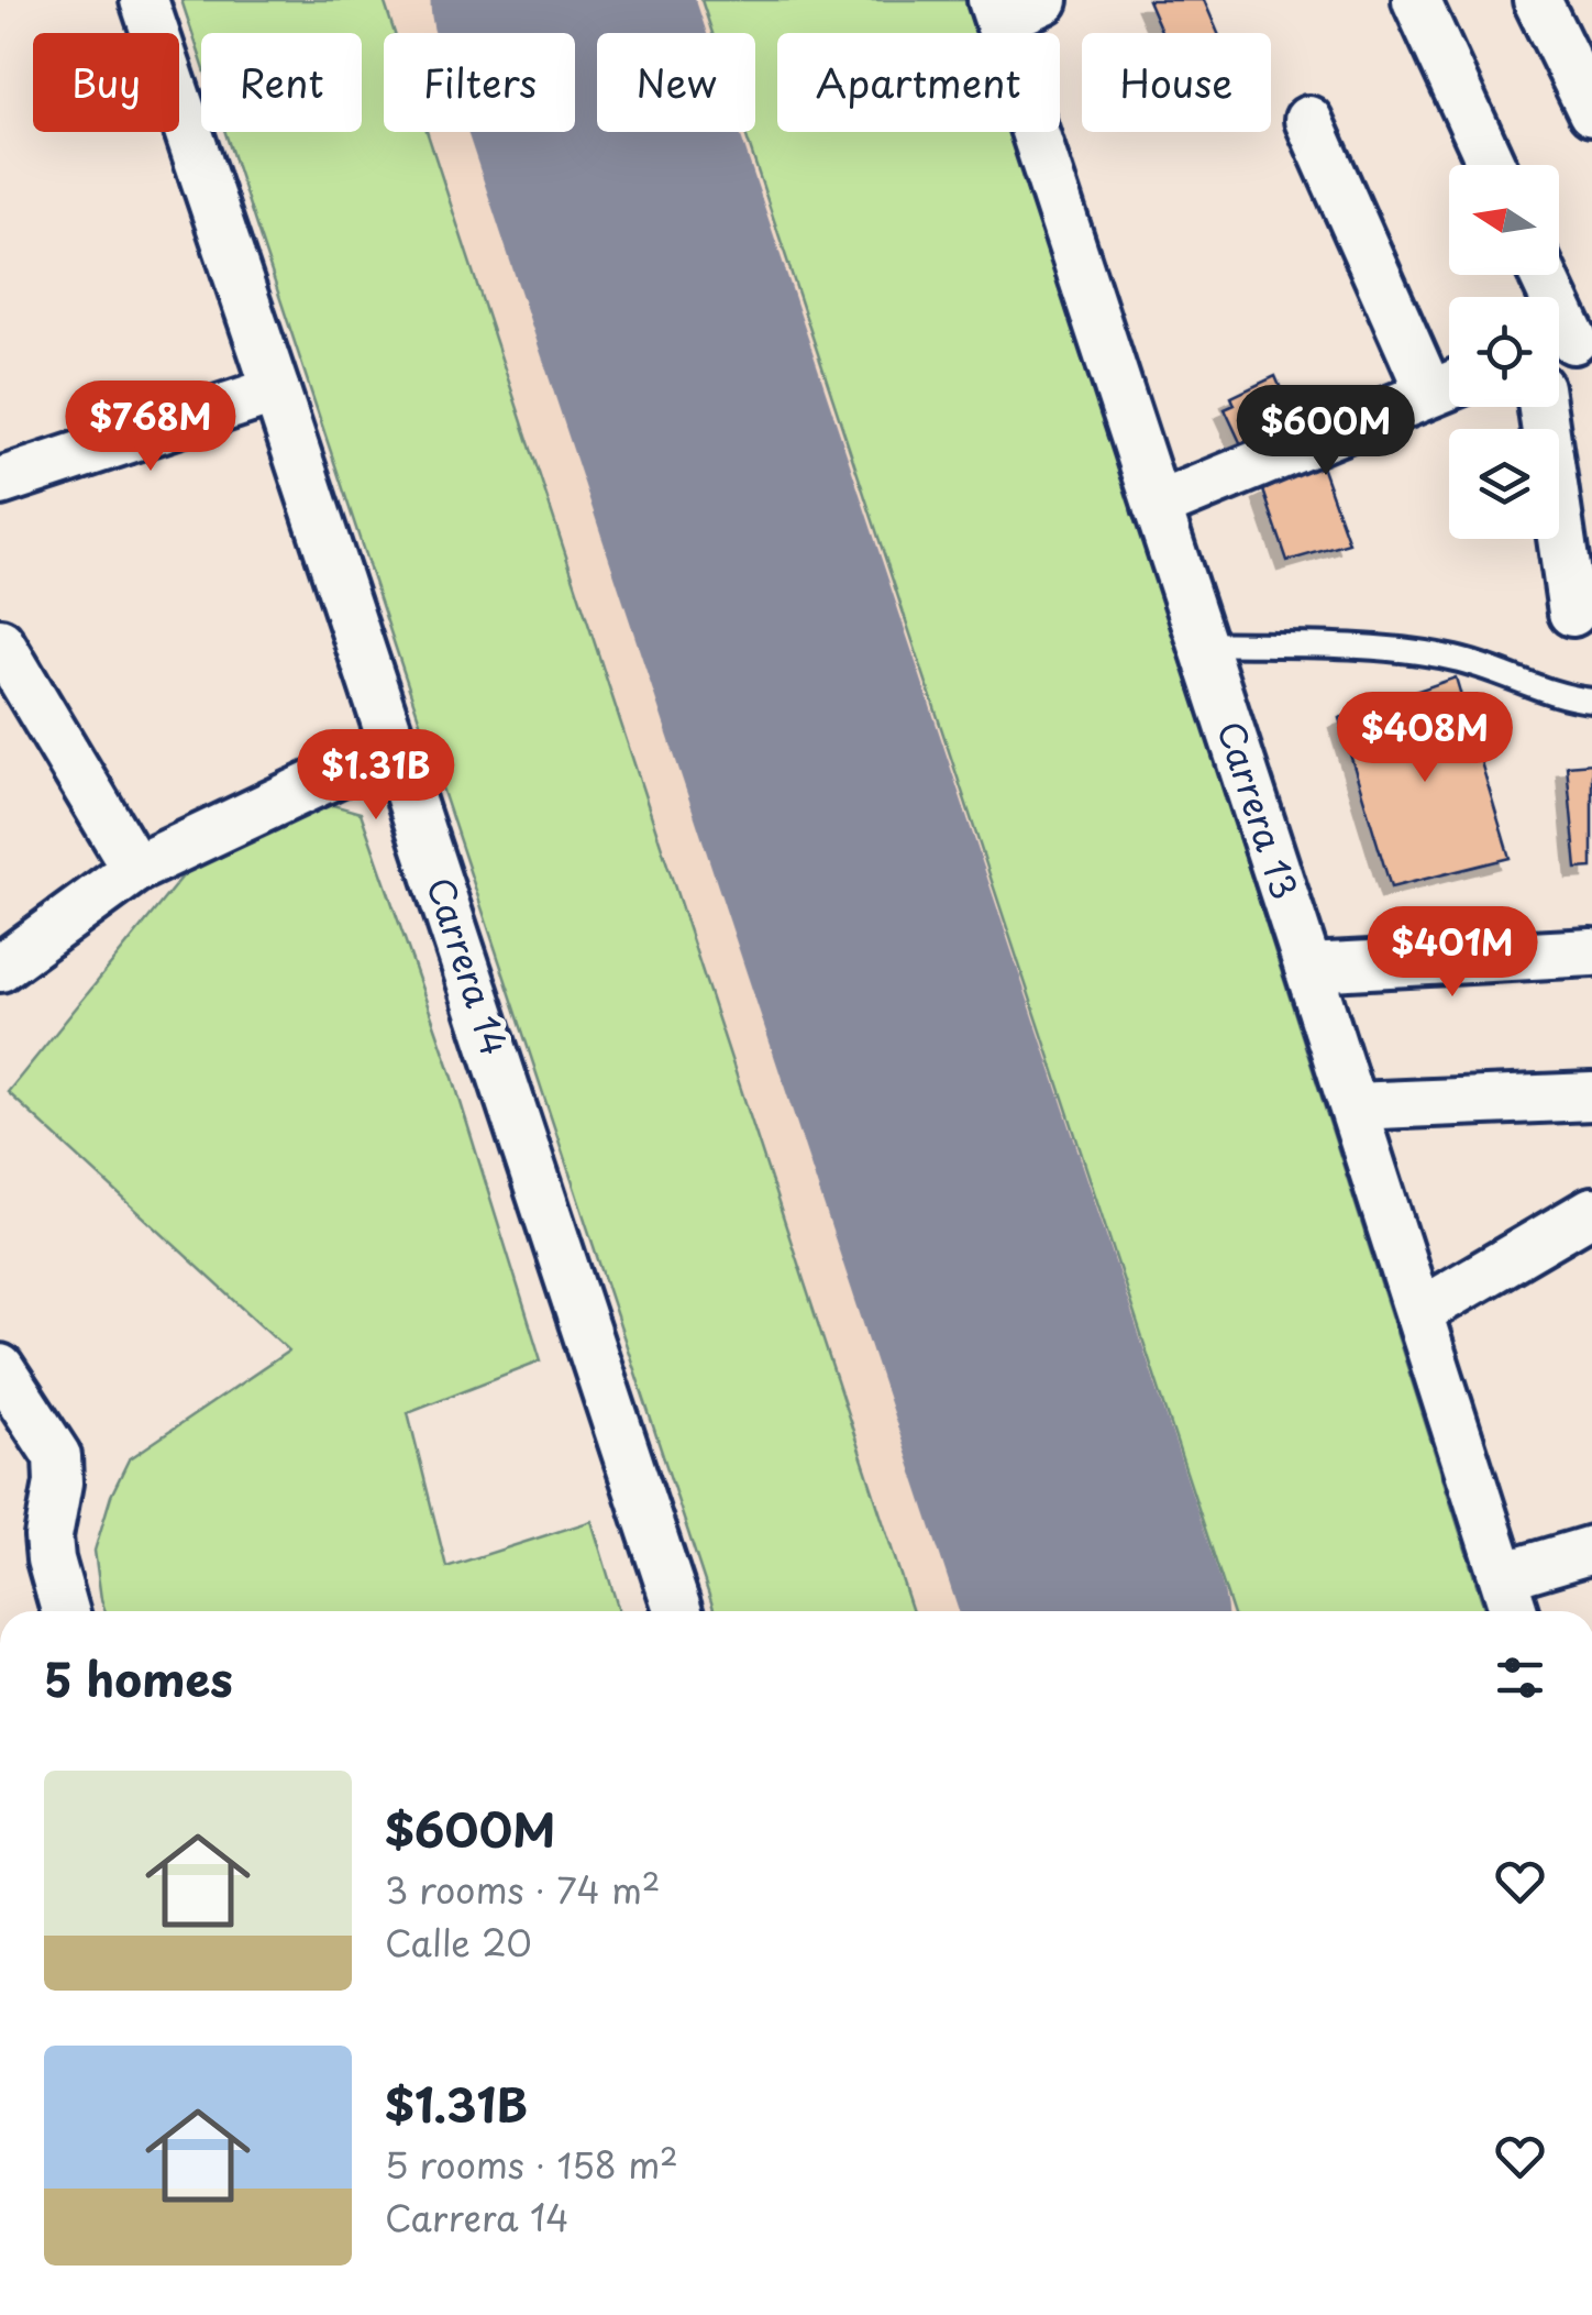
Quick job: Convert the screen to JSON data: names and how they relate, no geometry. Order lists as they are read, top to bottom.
{
  "streets": {
    "street": ["Carrera 13", "Carrera 14"]
  },
  "north": "left",
  "page": {
    "chip": [
      "Buy",
      "Rent",
      "Filters",
      "New",
      "Apartment",
      "House"
    ],
    "price": [
      "$768M",
      "$600M",
      "$408M",
      "$1.31B",
      "$401M"
    ],
    "heading": "5 homes",
    "list": [
      {
        "name": "$600M",
        "note": "3 rooms · 74 m² · Calle 20"
      },
      {
        "name": "$1.31B",
        "note": "5 rooms · 158 m² · Carrera 14"
      }
    ]
  }
}
